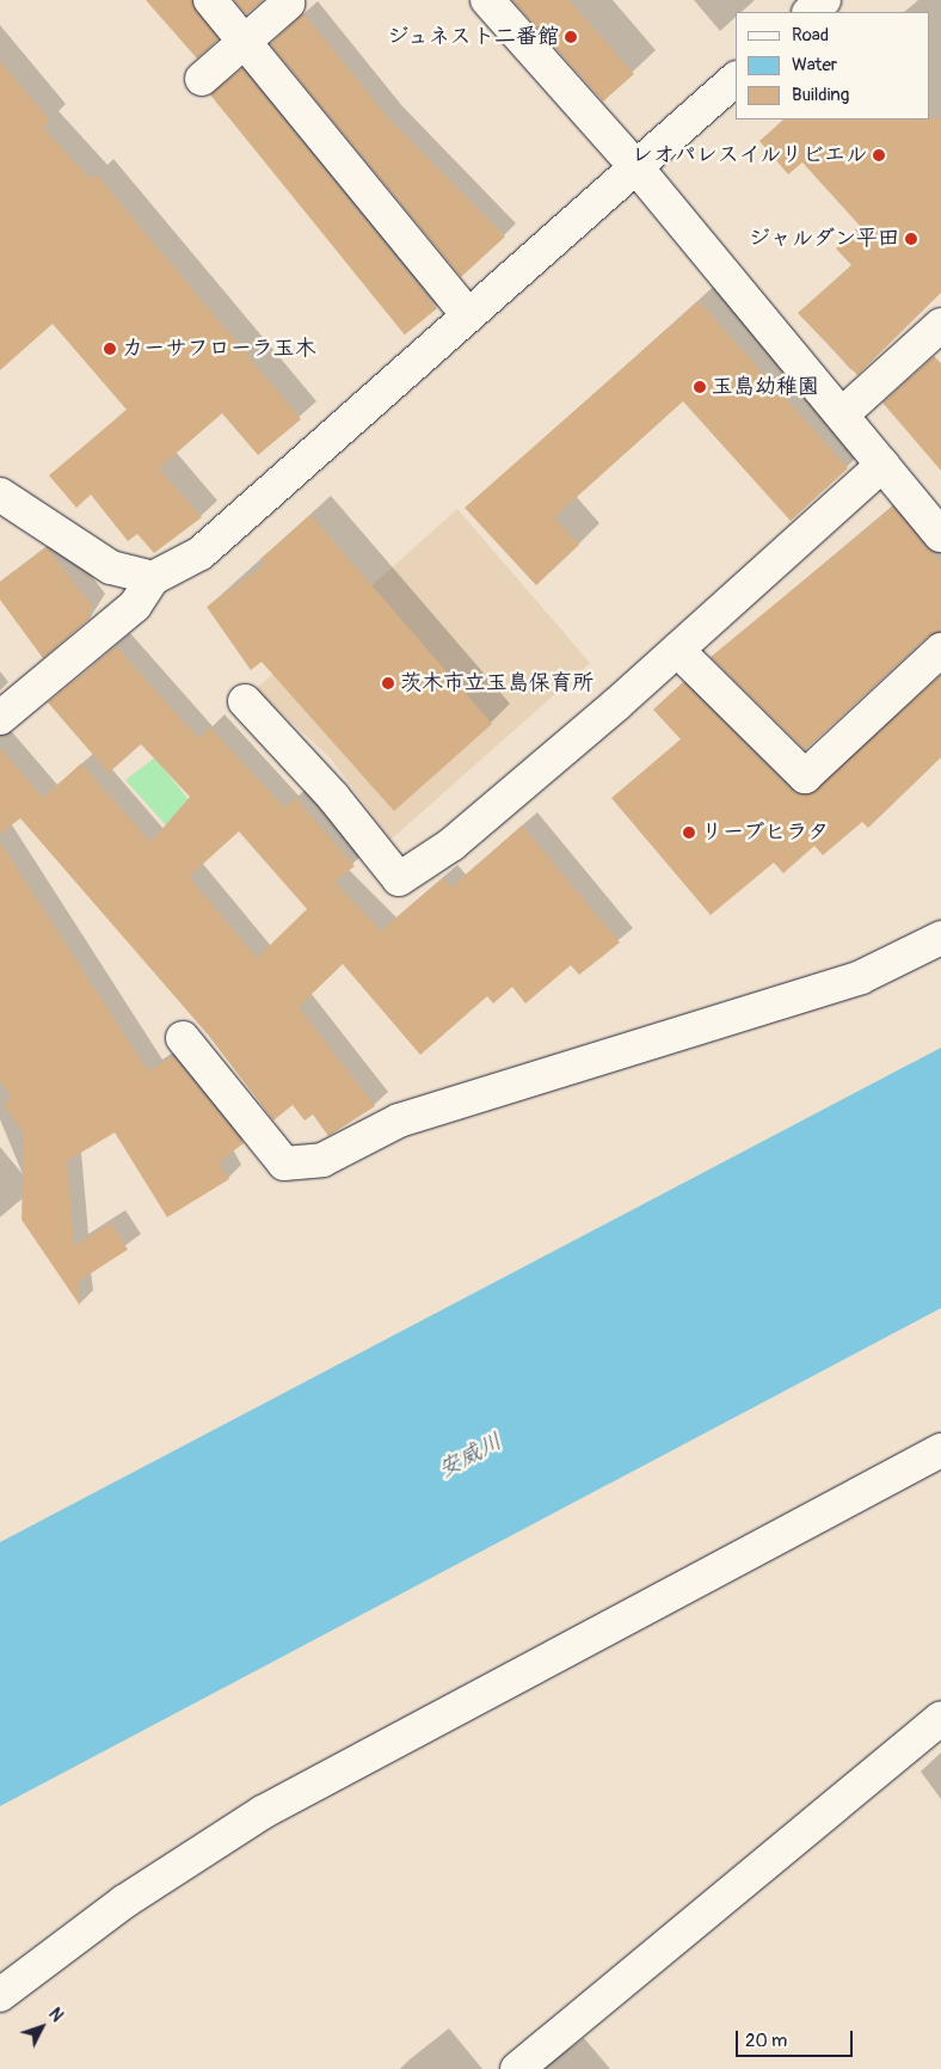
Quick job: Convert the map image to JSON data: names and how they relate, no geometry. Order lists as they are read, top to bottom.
{
  "water": ["安威川"],
  "places": [
    "ジュネスト二番館",
    "レオパレスイルリビエル",
    "ジャルダン平田",
    "カーサフローラ玉木",
    "玉島幼稚園",
    "茨木市立玉島保育所",
    "リーブヒラタ"
  ],
  "legend": ["Road", "Water", "Building"],
  "scale_bar": "20 m",
  "north": "top right"
}
